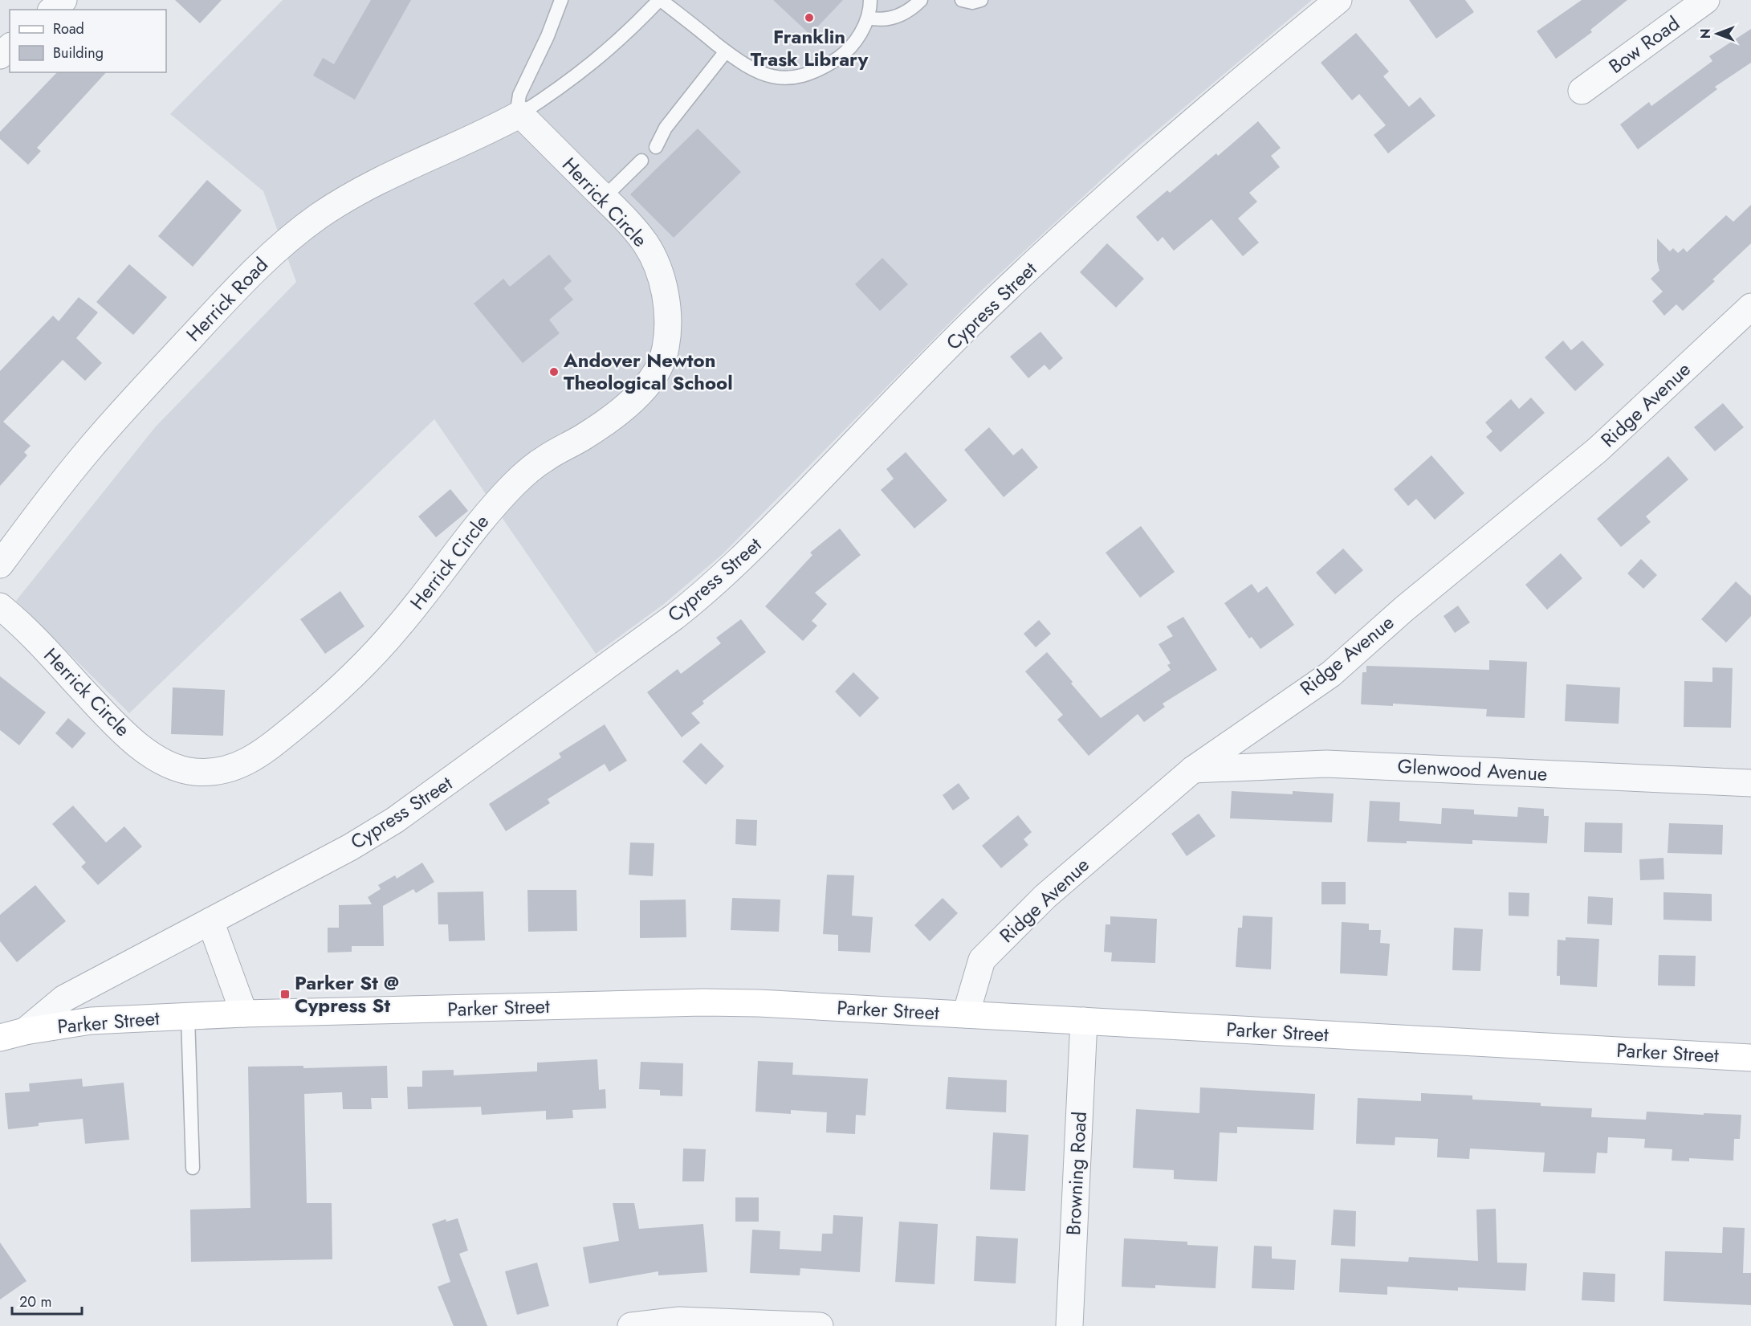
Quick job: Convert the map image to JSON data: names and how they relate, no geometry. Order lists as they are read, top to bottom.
{
  "streets": {
    "main road": ["Cypress Street", "Parker Street"],
    "street": [
      "Bow Road",
      "Herrick Circle",
      "Herrick Road",
      "Ridge Avenue",
      "Glenwood Avenue",
      "Browning Road"
    ]
  },
  "crossings": [
    ["Herrick Circle", "Herrick Road"],
    ["Cypress Street", "Parker Street"],
    ["Ridge Avenue", "Glenwood Avenue"],
    ["Ridge Avenue", "Parker Street"],
    ["Parker Street", "Browning Road"]
  ],
  "places": {
    "other": ["Franklin Trask Library", "Andover Newton Theological School"],
    "transit": ["Parker St @ Cypress St"]
  },
  "legend": ["Road", "Building"],
  "scale_bar": "20 m",
  "north": "left"
}
